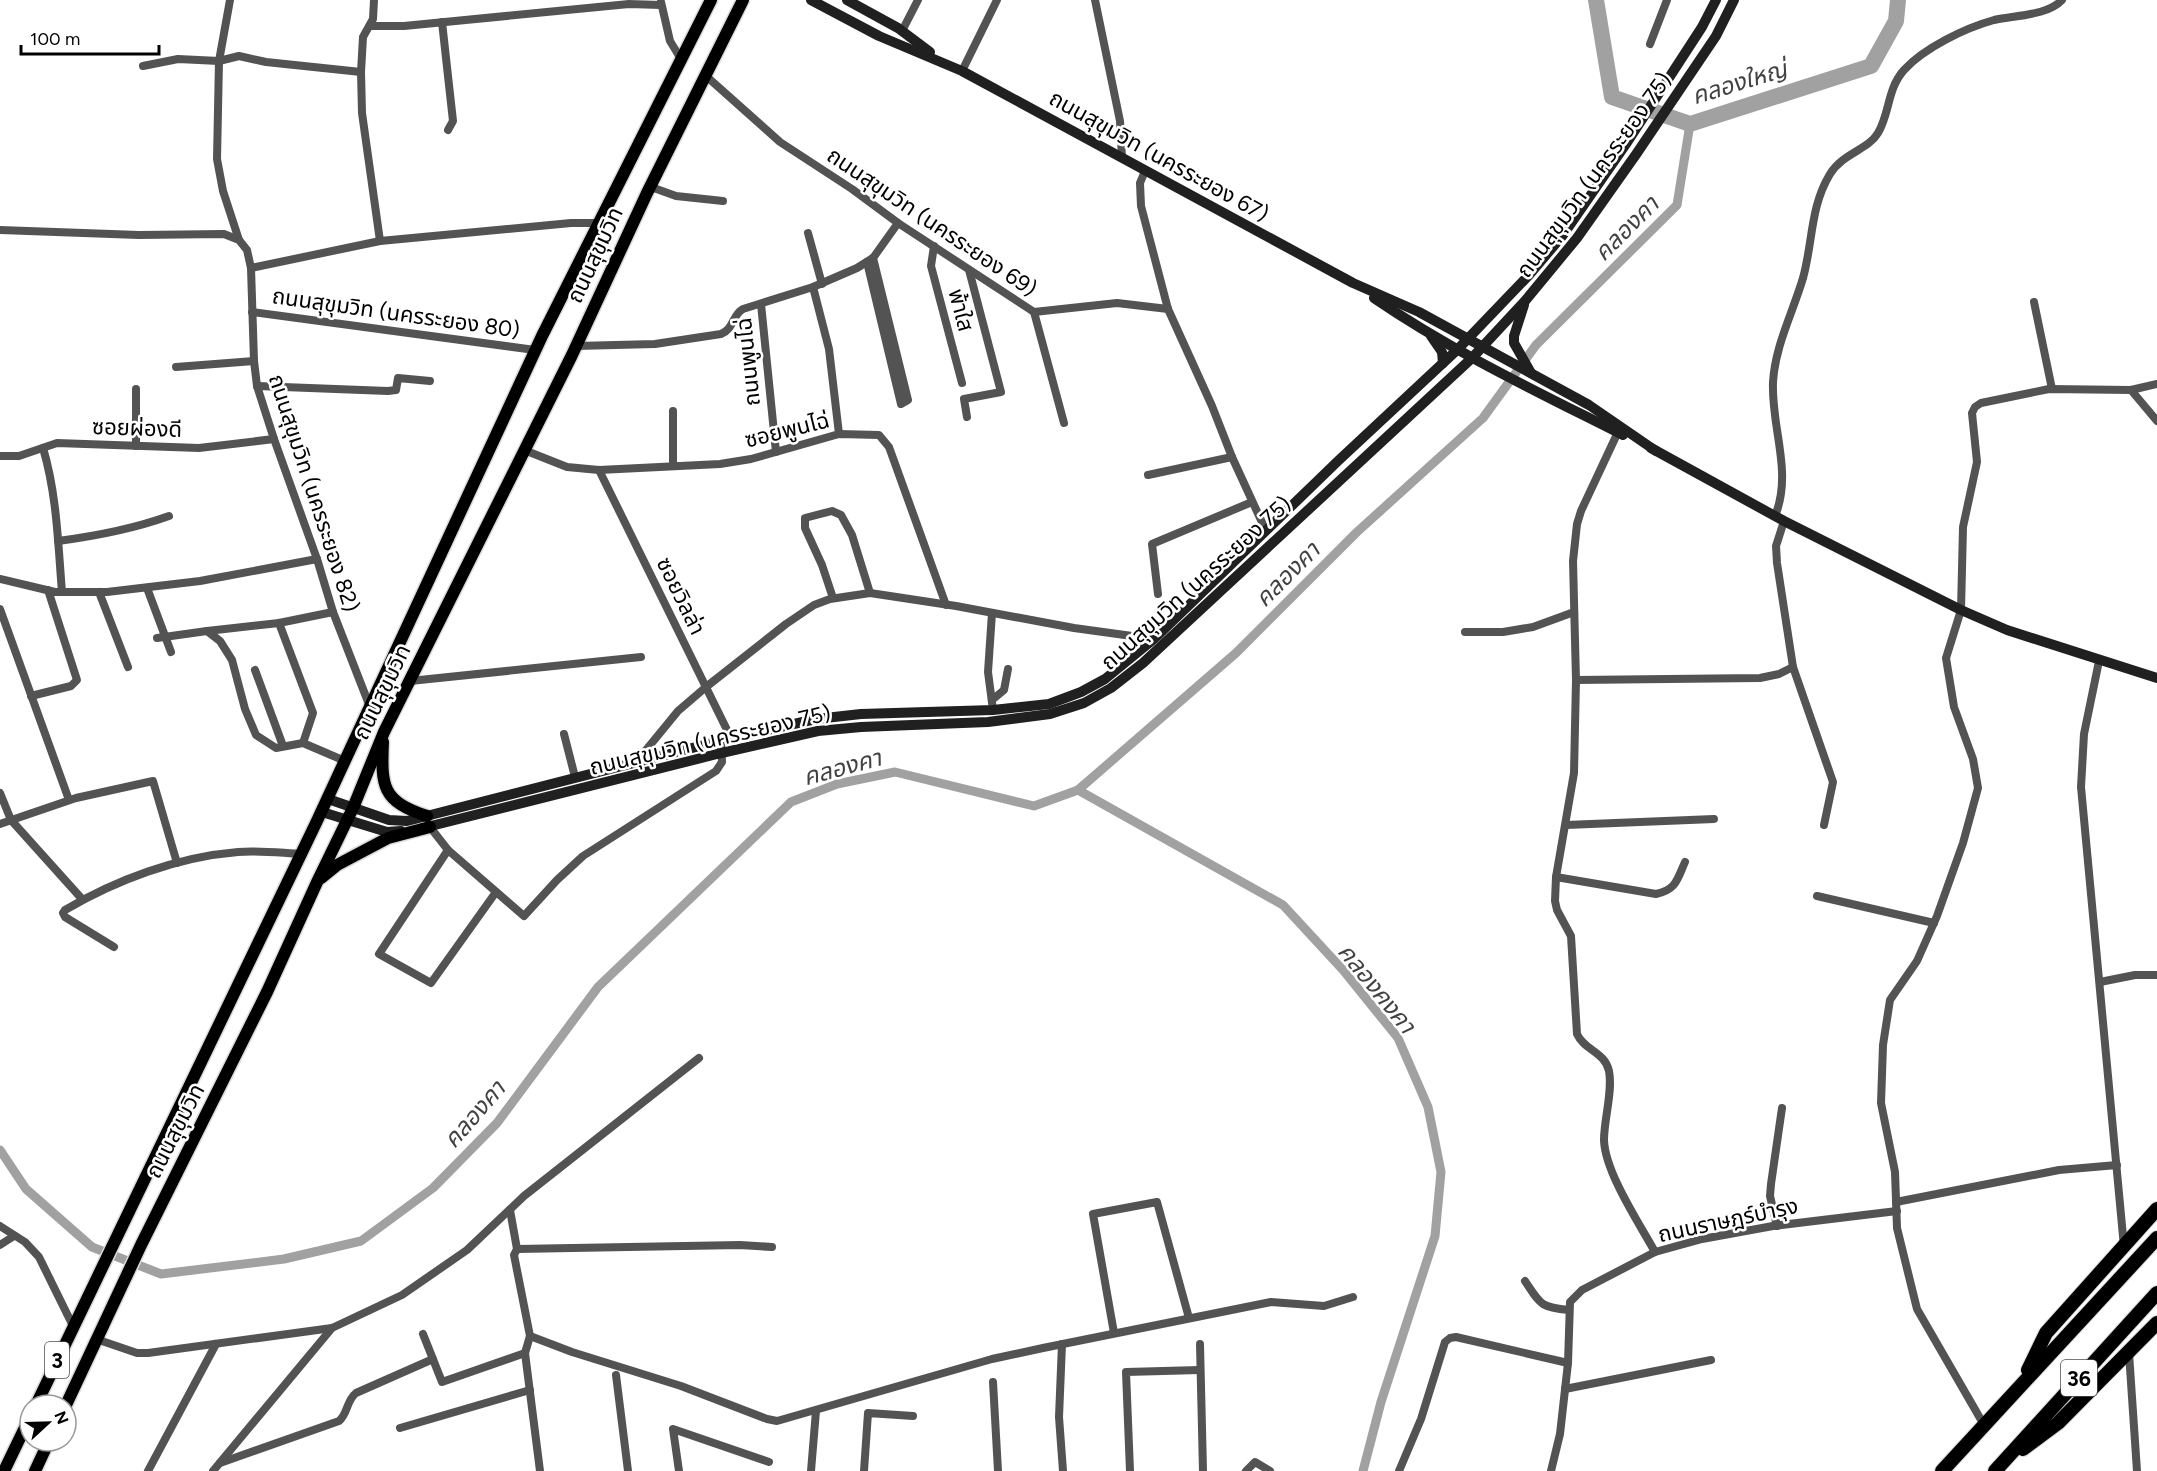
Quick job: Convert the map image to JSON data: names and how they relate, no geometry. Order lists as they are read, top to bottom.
{
  "streets": {
    "highway": ["36"],
    "main road": ["ถนนสุขุมวิท", "3"],
    "street": [
      "ถนนสุขุมวิท (นครระยอง 67)",
      "ถนนสุขุมวิท (นครระยอง 75)",
      "ถนนสุขุมวิท (นครระยอง 69)",
      "พ้าใส",
      "ถนนสุขุมวิท (นครระยอง 80)",
      "ถนนพูนไฉ่",
      "ซอยผ่องดี",
      "ซอยพูนไฉ่",
      "ถนนสุขุมวิท (นครระยอง 82)",
      "ซอยวิลล่า",
      "ถนนราษฎร์บำรุง"
    ]
  },
  "crossings": [
    ["ถนนสุขุมวิท (นครระยอง 67)", "ถนนสุขุมวิท (นครระยอง 75)"],
    ["ถนนสุขุมวิท (นครระยอง 75)", "ถนนสุขุมวิท"],
    ["ถนนสุขุมวิท (นครระยอง 75)", "ซอยวิลล่า"],
    ["ถนนสุขุมวิท (นครระยอง 69)", "ถนนสุขุมวิท"],
    ["ถนนสุขุมวิท (นครระยอง 69)", "พ้าใส"],
    ["ถนนสุขุมวิท", "ถนนสุขุมวิท (นครระยอง 80)"],
    ["ถนนสุขุมวิท", "ซอยพูนไฉ่"],
    ["ถนนสุขุมวิท", "ถนนสุขุมวิท (นครระยอง 82)"],
    ["ถนนสุขุมวิท (นครระยอง 80)", "ถนนสุขุมวิท (นครระยอง 82)"],
    ["ถนนพูนไฉ่", "ซอยพูนไฉ่"],
    ["ซอยผ่องดี", "ถนนสุขุมวิท (นครระยอง 82)"],
    ["ซอยพูนไฉ่", "ซอยวิลล่า"]
  ],
  "water": ["คลองใหญ่", "คลองคา", "คลองคงคา"],
  "scale_bar": "100 m",
  "north": "right"
}
